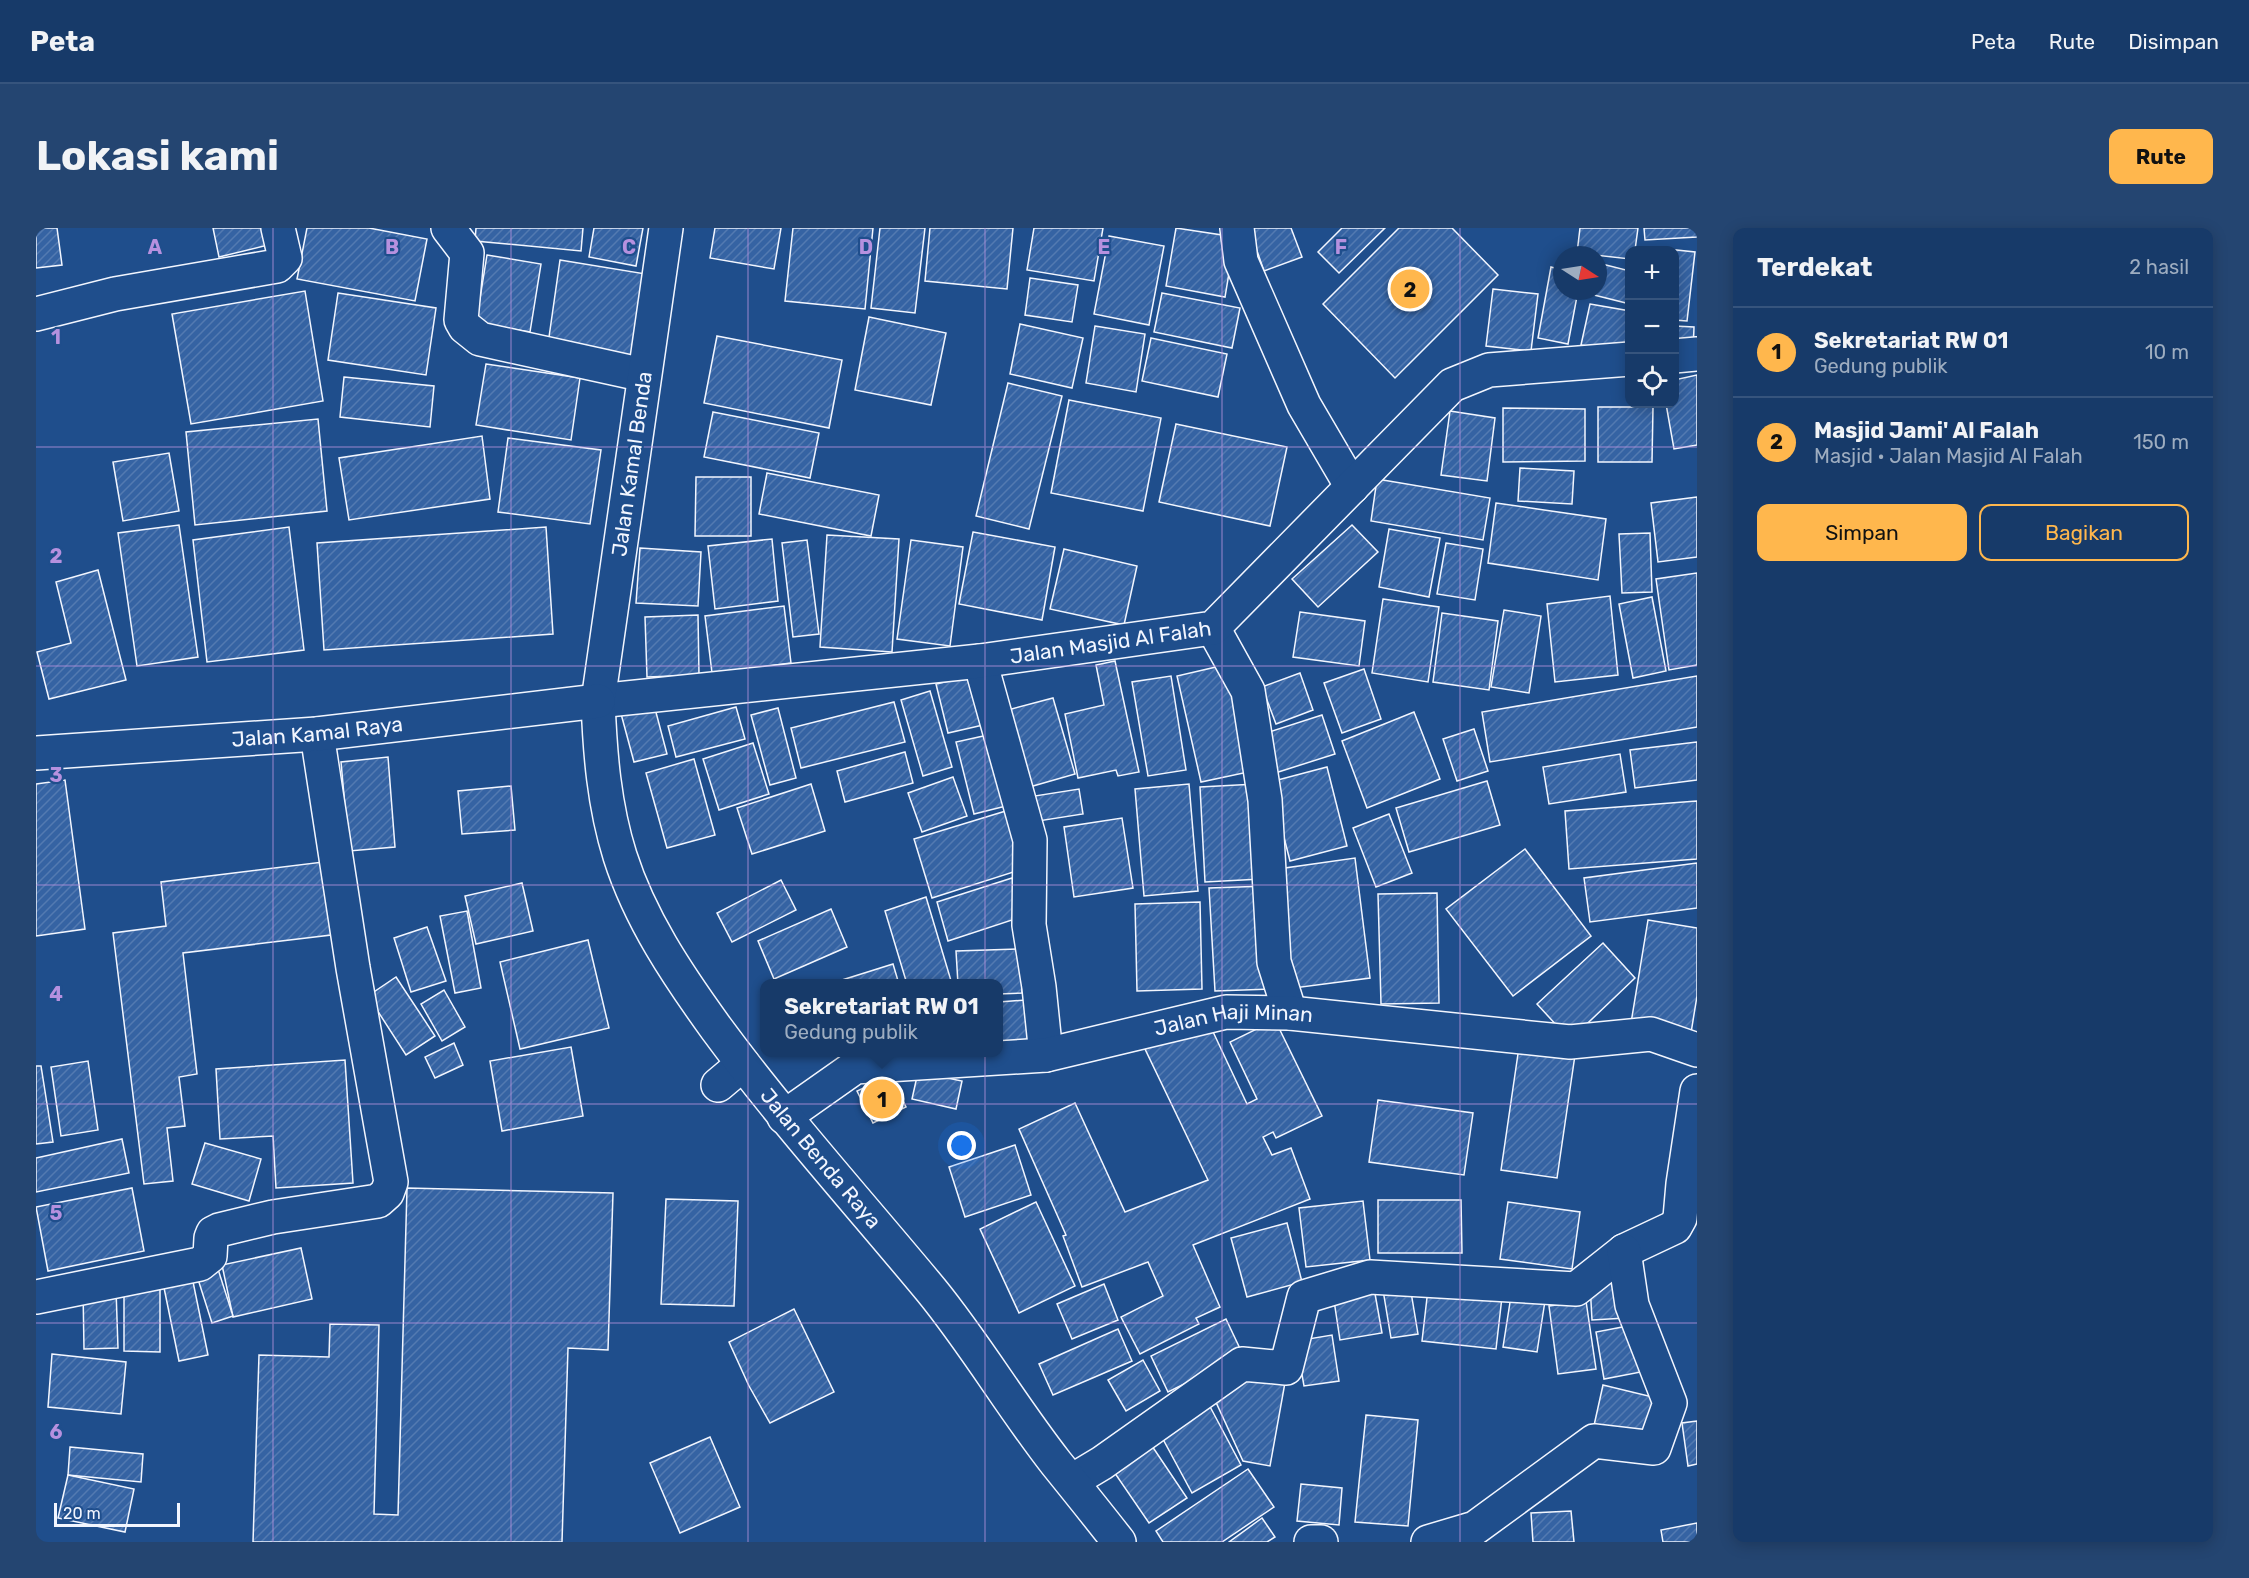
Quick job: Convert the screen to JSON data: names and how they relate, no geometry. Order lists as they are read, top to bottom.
{
  "streets": {
    "street": [
      "Jalan Kamal Benda",
      "Jalan Masjid Al Falah",
      "Jalan Kamal Raya",
      "Jalan Haji Minan",
      "Jalan Benda Raya"
    ]
  },
  "crossings": [
    ["Jalan Kamal Benda", "Jalan Masjid Al Falah"],
    ["Jalan Kamal Benda", "Jalan Kamal Raya"],
    ["Jalan Kamal Benda", "Jalan Benda Raya"],
    ["Jalan Masjid Al Falah", "Jalan Kamal Raya"],
    ["Jalan Masjid Al Falah", "Jalan Benda Raya"],
    ["Jalan Kamal Raya", "Jalan Benda Raya"],
    ["Jalan Haji Minan", "Jalan Benda Raya"]
  ],
  "scale_bar": "20 m",
  "north": "right",
  "page": {
    "header": "Peta",
    "nav": ["Peta", "Rute", "Disimpan"],
    "buttons": [
      "Rute",
      ["Simpan", "Bagikan"]
    ],
    "title": "Lokasi kami",
    "heading": ["Terdekat", "2 hasil"],
    "map_buttons": ["+", "−"],
    "pins": ["2", "1"],
    "list": [
      {
        "mark": "1",
        "name": "Sekretariat RW 01",
        "note": "Gedung publik",
        "value": "10 m"
      },
      {
        "mark": "2",
        "name": "Masjid Jami' Al Falah",
        "note": "Masjid · Jalan Masjid Al Falah",
        "value": "150 m"
      }
    ],
    "popup": ["Sekretariat RW 01", "Gedung publik"],
    "scale": "20 m"
  },
  "grid": {
    "columns": [
      "A",
      "B",
      "C",
      "D",
      "E",
      "F"
    ],
    "rows": [
      "1",
      "2",
      "3",
      "4",
      "5",
      "6"
    ]
  }
}
